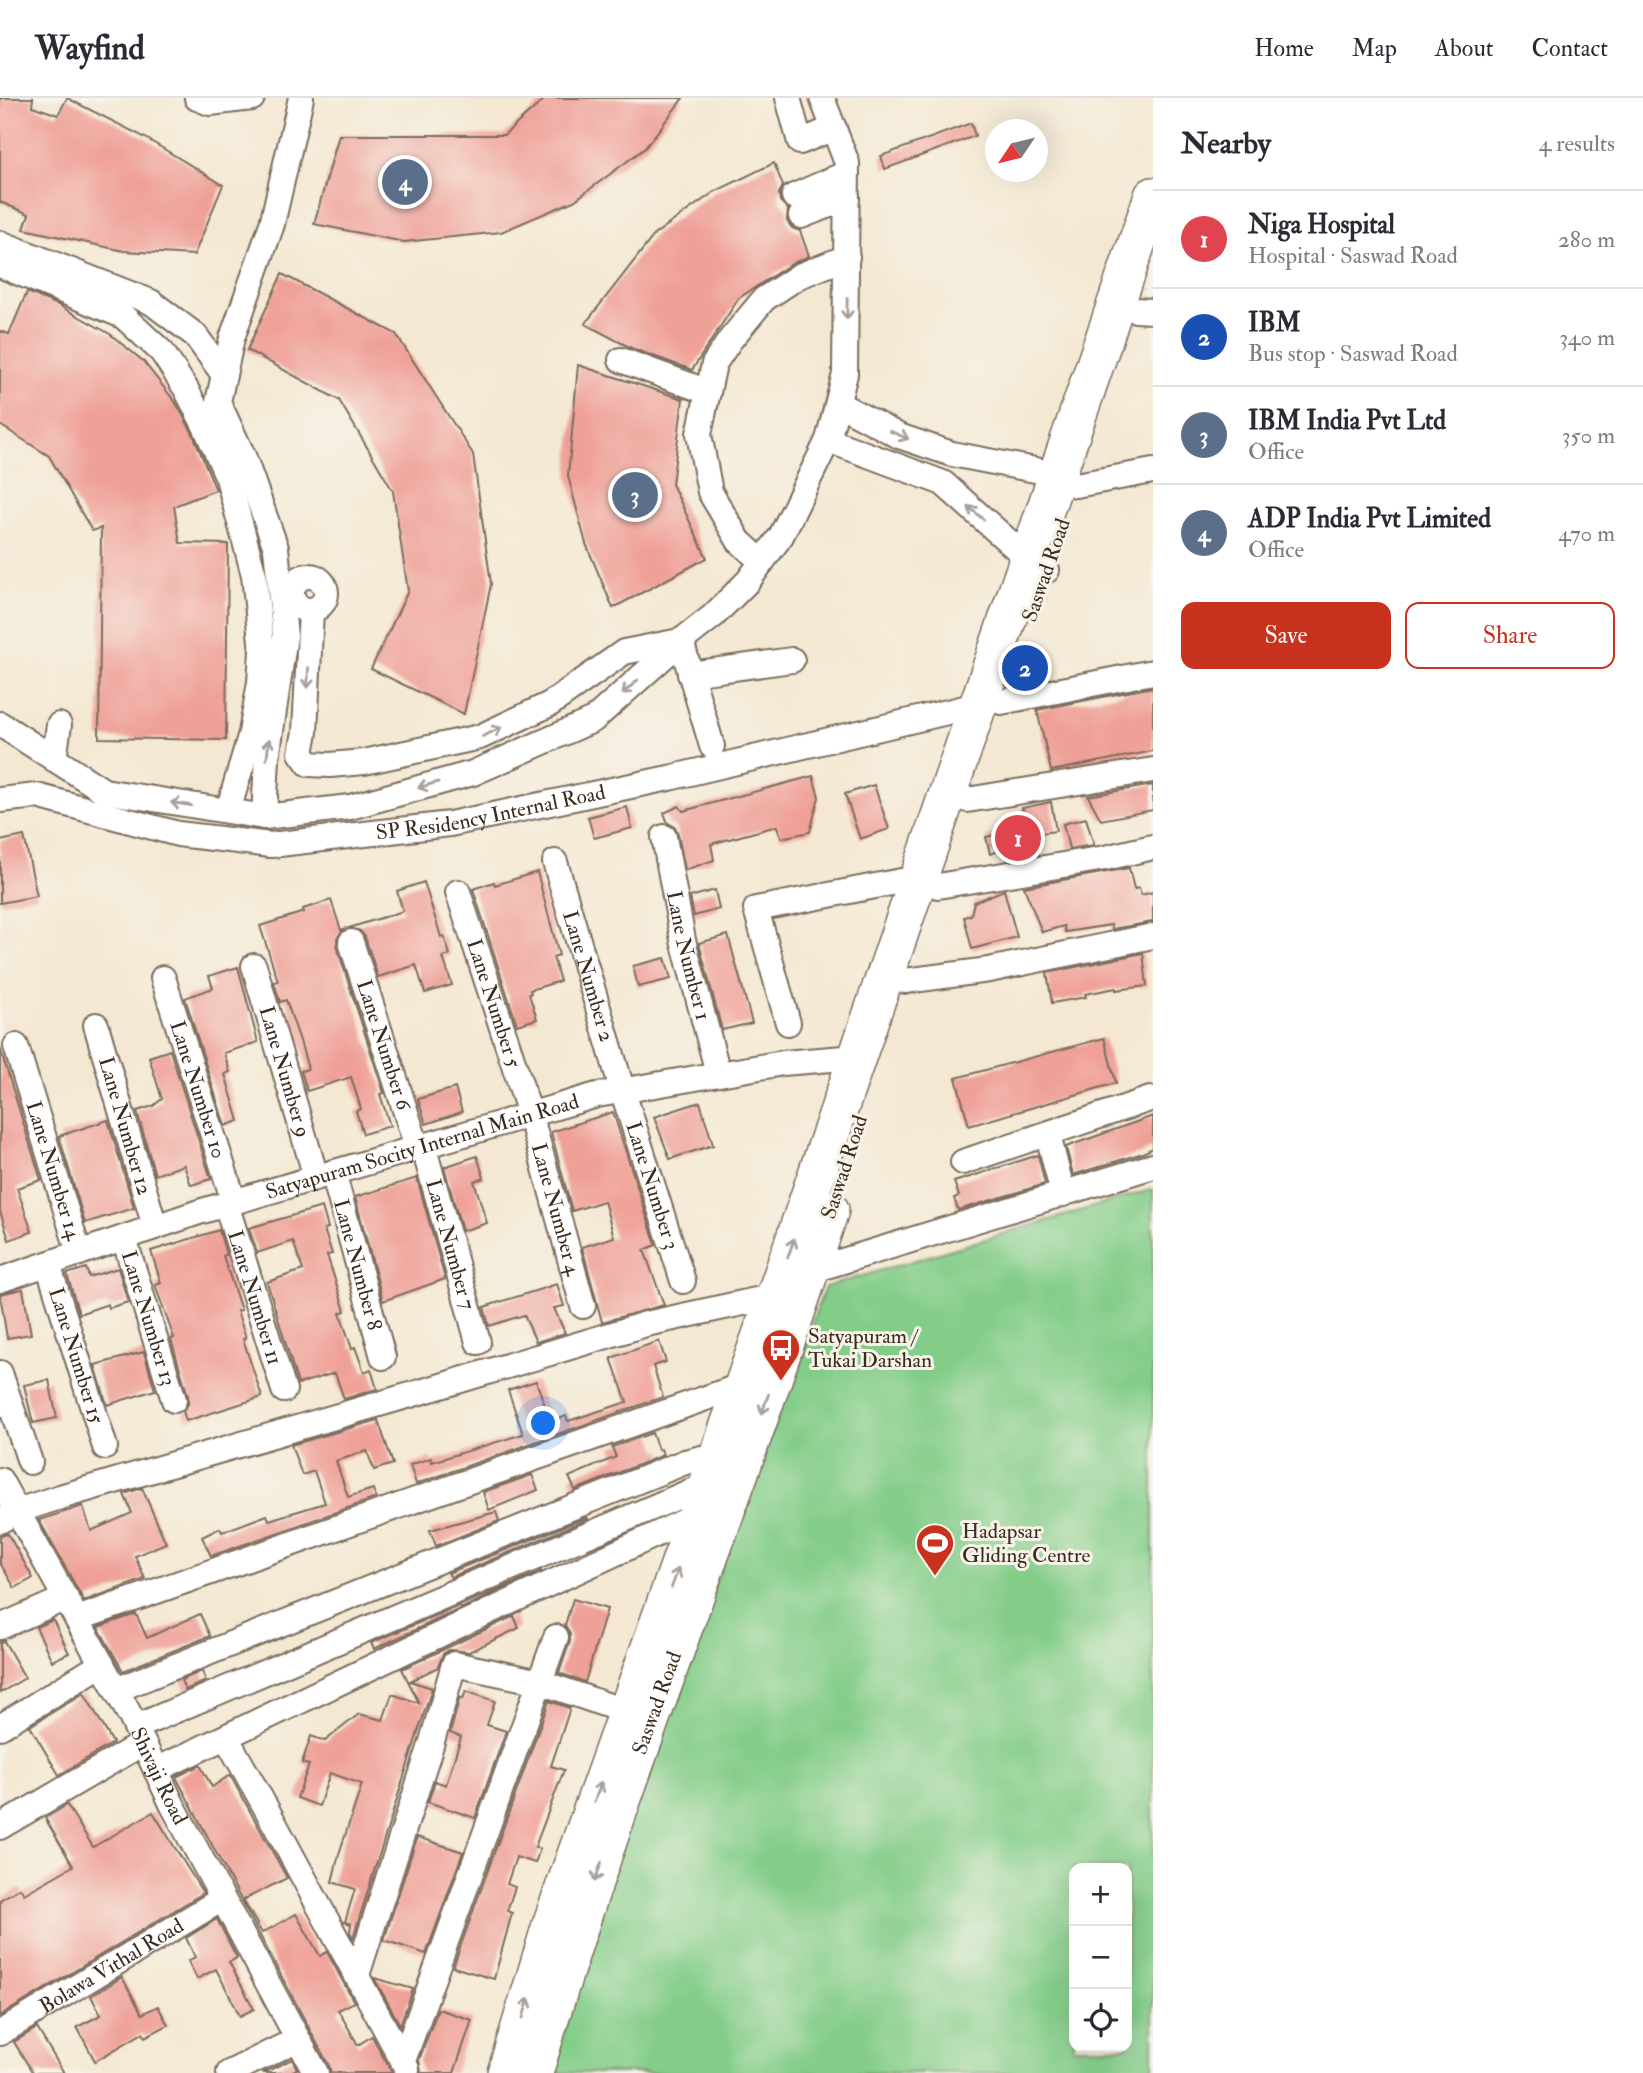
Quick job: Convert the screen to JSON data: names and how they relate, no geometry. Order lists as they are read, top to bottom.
{
  "streets": {
    "highway": ["Saswad Road"],
    "street": [
      "SP Residency Internal Road",
      "Lane Number 1",
      "Lane Number 2",
      "Lane Number 5",
      "Lane Number 6",
      "Lane Number 9",
      "Lane Number 10",
      "Lane Number 12",
      "Satyapuram Socity Internal Main Road",
      "Lane Number 14",
      "Lane Number 3",
      "Lane Number 4",
      "Lane Number 7",
      "Lane Number 8",
      "Lane Number 11",
      "Lane Number 13",
      "Lane Number 15",
      "Shivaji Road",
      "Bolawa Vithal Road"
    ]
  },
  "crossings": [
    ["Saswad Road", "SP Residency Internal Road"],
    ["Saswad Road", "Satyapuram Socity Internal Main Road"],
    ["Lane Number 1", "Satyapuram Socity Internal Main Road"],
    ["Lane Number 2", "Satyapuram Socity Internal Main Road"],
    ["Lane Number 2", "Lane Number 3"],
    ["Lane Number 5", "Satyapuram Socity Internal Main Road"],
    ["Lane Number 5", "Lane Number 4"],
    ["Lane Number 6", "Satyapuram Socity Internal Main Road"],
    ["Lane Number 6", "Lane Number 7"],
    ["Lane Number 9", "Satyapuram Socity Internal Main Road"],
    ["Lane Number 9", "Lane Number 8"],
    ["Lane Number 10", "Satyapuram Socity Internal Main Road"],
    ["Lane Number 10", "Lane Number 11"],
    ["Lane Number 12", "Satyapuram Socity Internal Main Road"],
    ["Satyapuram Socity Internal Main Road", "Lane Number 14"],
    ["Satyapuram Socity Internal Main Road", "Lane Number 3"],
    ["Satyapuram Socity Internal Main Road", "Lane Number 4"],
    ["Satyapuram Socity Internal Main Road", "Lane Number 7"],
    ["Satyapuram Socity Internal Main Road", "Lane Number 8"],
    ["Satyapuram Socity Internal Main Road", "Lane Number 11"],
    ["Satyapuram Socity Internal Main Road", "Lane Number 13"],
    ["Satyapuram Socity Internal Main Road", "Lane Number 15"],
    ["Shivaji Road", "Bolawa Vithal Road"]
  ],
  "places": {
    "bus stop": ["Satyapuram / Tukai Darshan"],
    "sports": ["Hadapsar Gliding Centre"]
  },
  "north": "bottom left",
  "page": {
    "header": "Wayfind",
    "nav": [
      "Home",
      "Map",
      "About",
      "Contact"
    ],
    "heading": ["Nearby", "4 results"],
    "pins": [
      "4",
      "3",
      "2",
      "1"
    ],
    "list": [
      {
        "mark": "1",
        "name": "Niga Hospital",
        "note": "Hospital · Saswad Road",
        "value": "280 m"
      },
      {
        "mark": "2",
        "name": "IBM",
        "note": "Bus stop · Saswad Road",
        "value": "340 m"
      },
      {
        "mark": "3",
        "name": "IBM India Pvt Ltd",
        "note": "Office",
        "value": "350 m"
      },
      {
        "mark": "4",
        "name": "ADP India Pvt Limited",
        "note": "Office",
        "value": "470 m"
      }
    ],
    "buttons": ["Save", "Share"],
    "map_buttons": ["+", "−"]
  }
}
